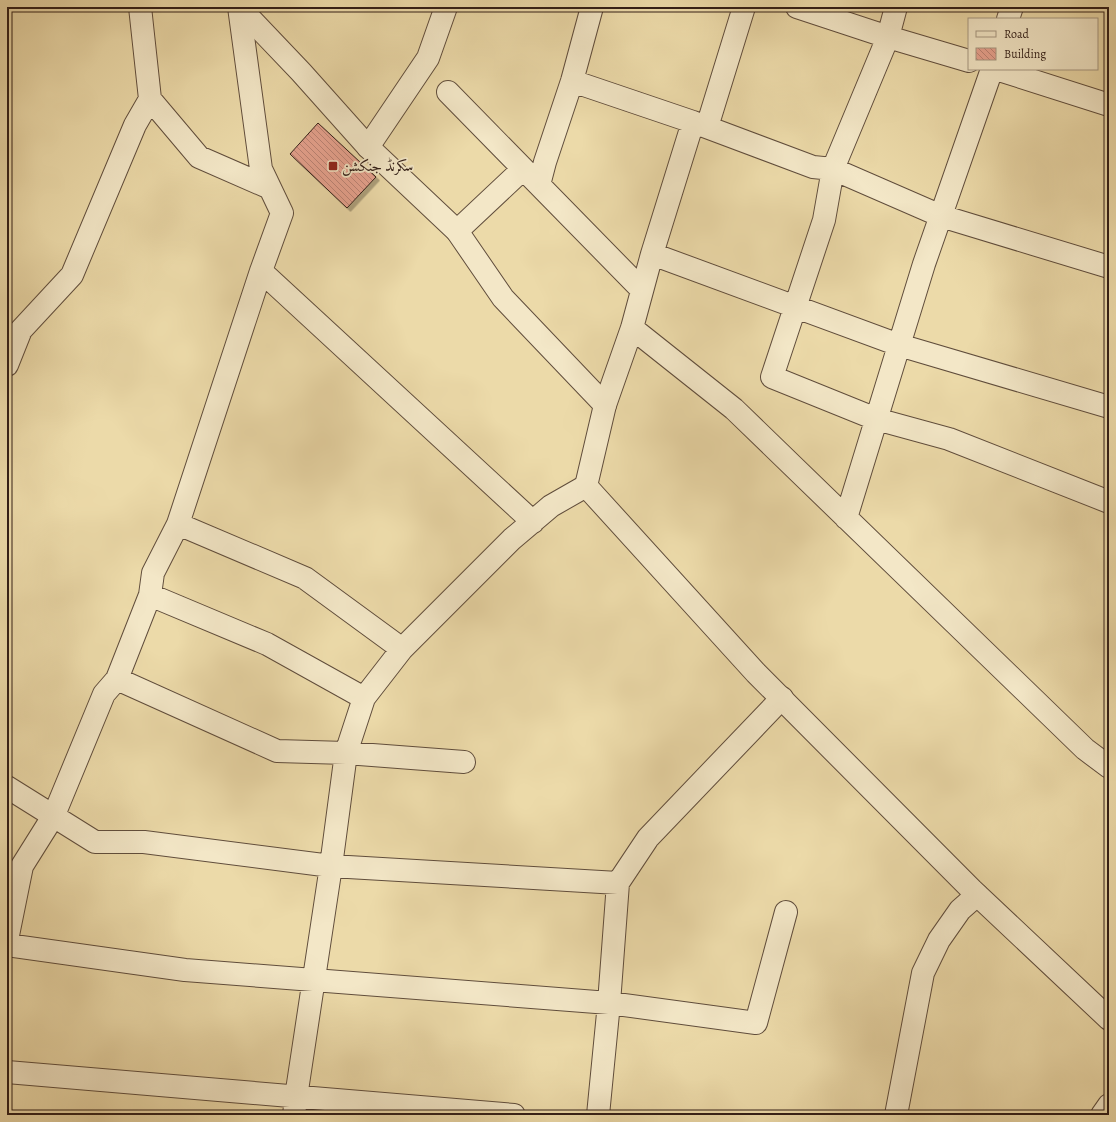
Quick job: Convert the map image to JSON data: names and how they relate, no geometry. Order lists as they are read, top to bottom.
{
  "places": {
    "transit": ["سکرنڈ جنکشن"]
  },
  "legend": ["Road", "Building"]
}
